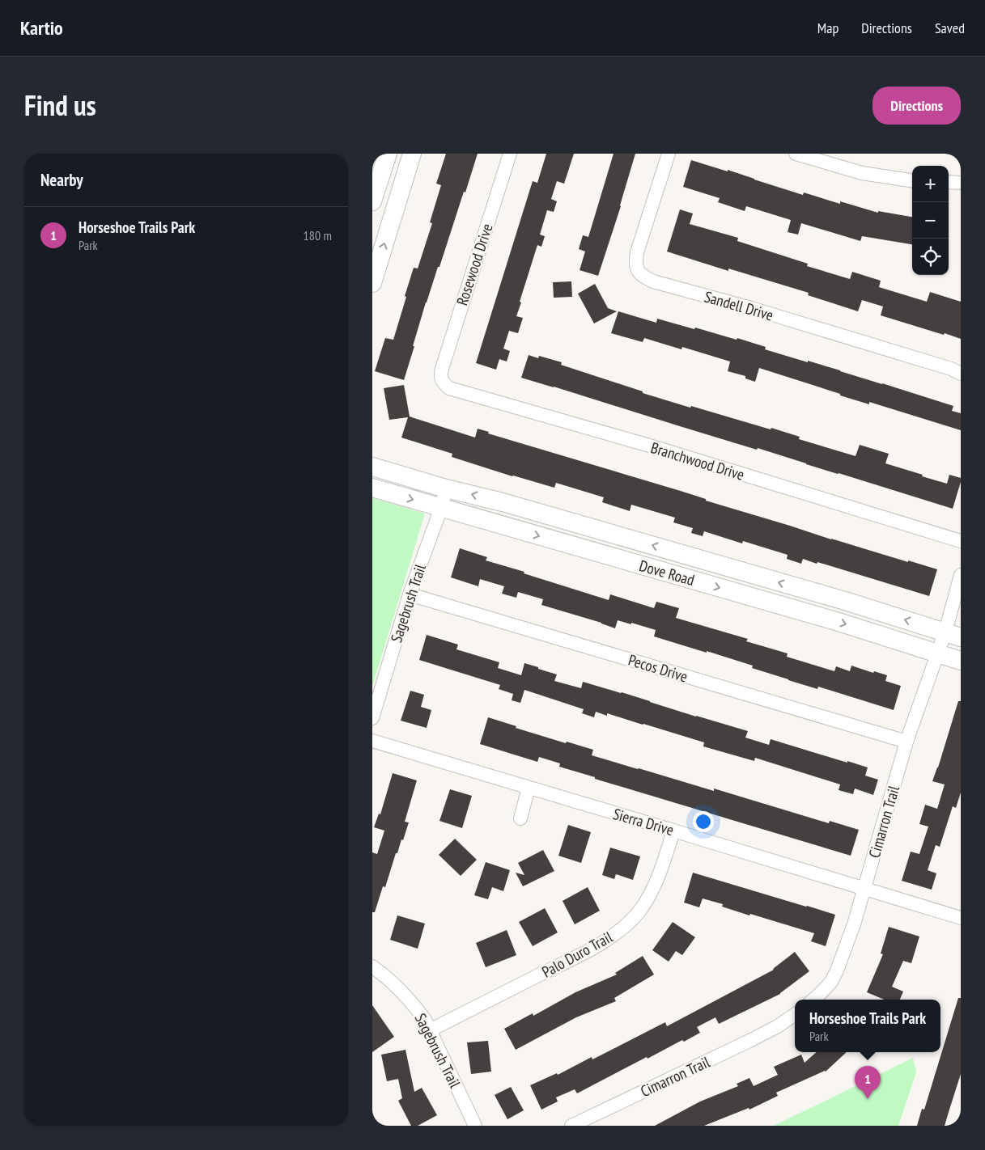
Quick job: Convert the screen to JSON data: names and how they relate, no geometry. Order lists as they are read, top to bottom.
{
  "streets": {
    "main road": ["Dove Road"],
    "street": [
      "Rosewood Drive",
      "Sandell Drive",
      "Branchwood Drive",
      "Sagebrush Trail",
      "Pecos Drive",
      "Sierra Drive",
      "Cimarron Trail",
      "Palo Duro Trail"
    ]
  },
  "crossings": [
    ["Rosewood Drive", "Branchwood Drive"],
    ["Dove Road", "Sagebrush Trail"],
    ["Dove Road", "Cimarron Trail"],
    ["Sagebrush Trail", "Pecos Drive"],
    ["Sagebrush Trail", "Palo Duro Trail"],
    ["Pecos Drive", "Cimarron Trail"],
    ["Sierra Drive", "Cimarron Trail"],
    ["Sierra Drive", "Palo Duro Trail"]
  ],
  "page": {
    "header": "Kartio",
    "nav": ["Map", "Directions", "Saved"],
    "title": "Find us",
    "buttons": "Directions",
    "heading": "Nearby",
    "map_buttons": ["+", "−"],
    "list": [
      {
        "mark": "1",
        "name": "Horseshoe Trails Park",
        "note": "Park",
        "value": "180 m"
      }
    ],
    "popup": ["Horseshoe Trails Park", "Park"],
    "pins": "1"
  }
}
